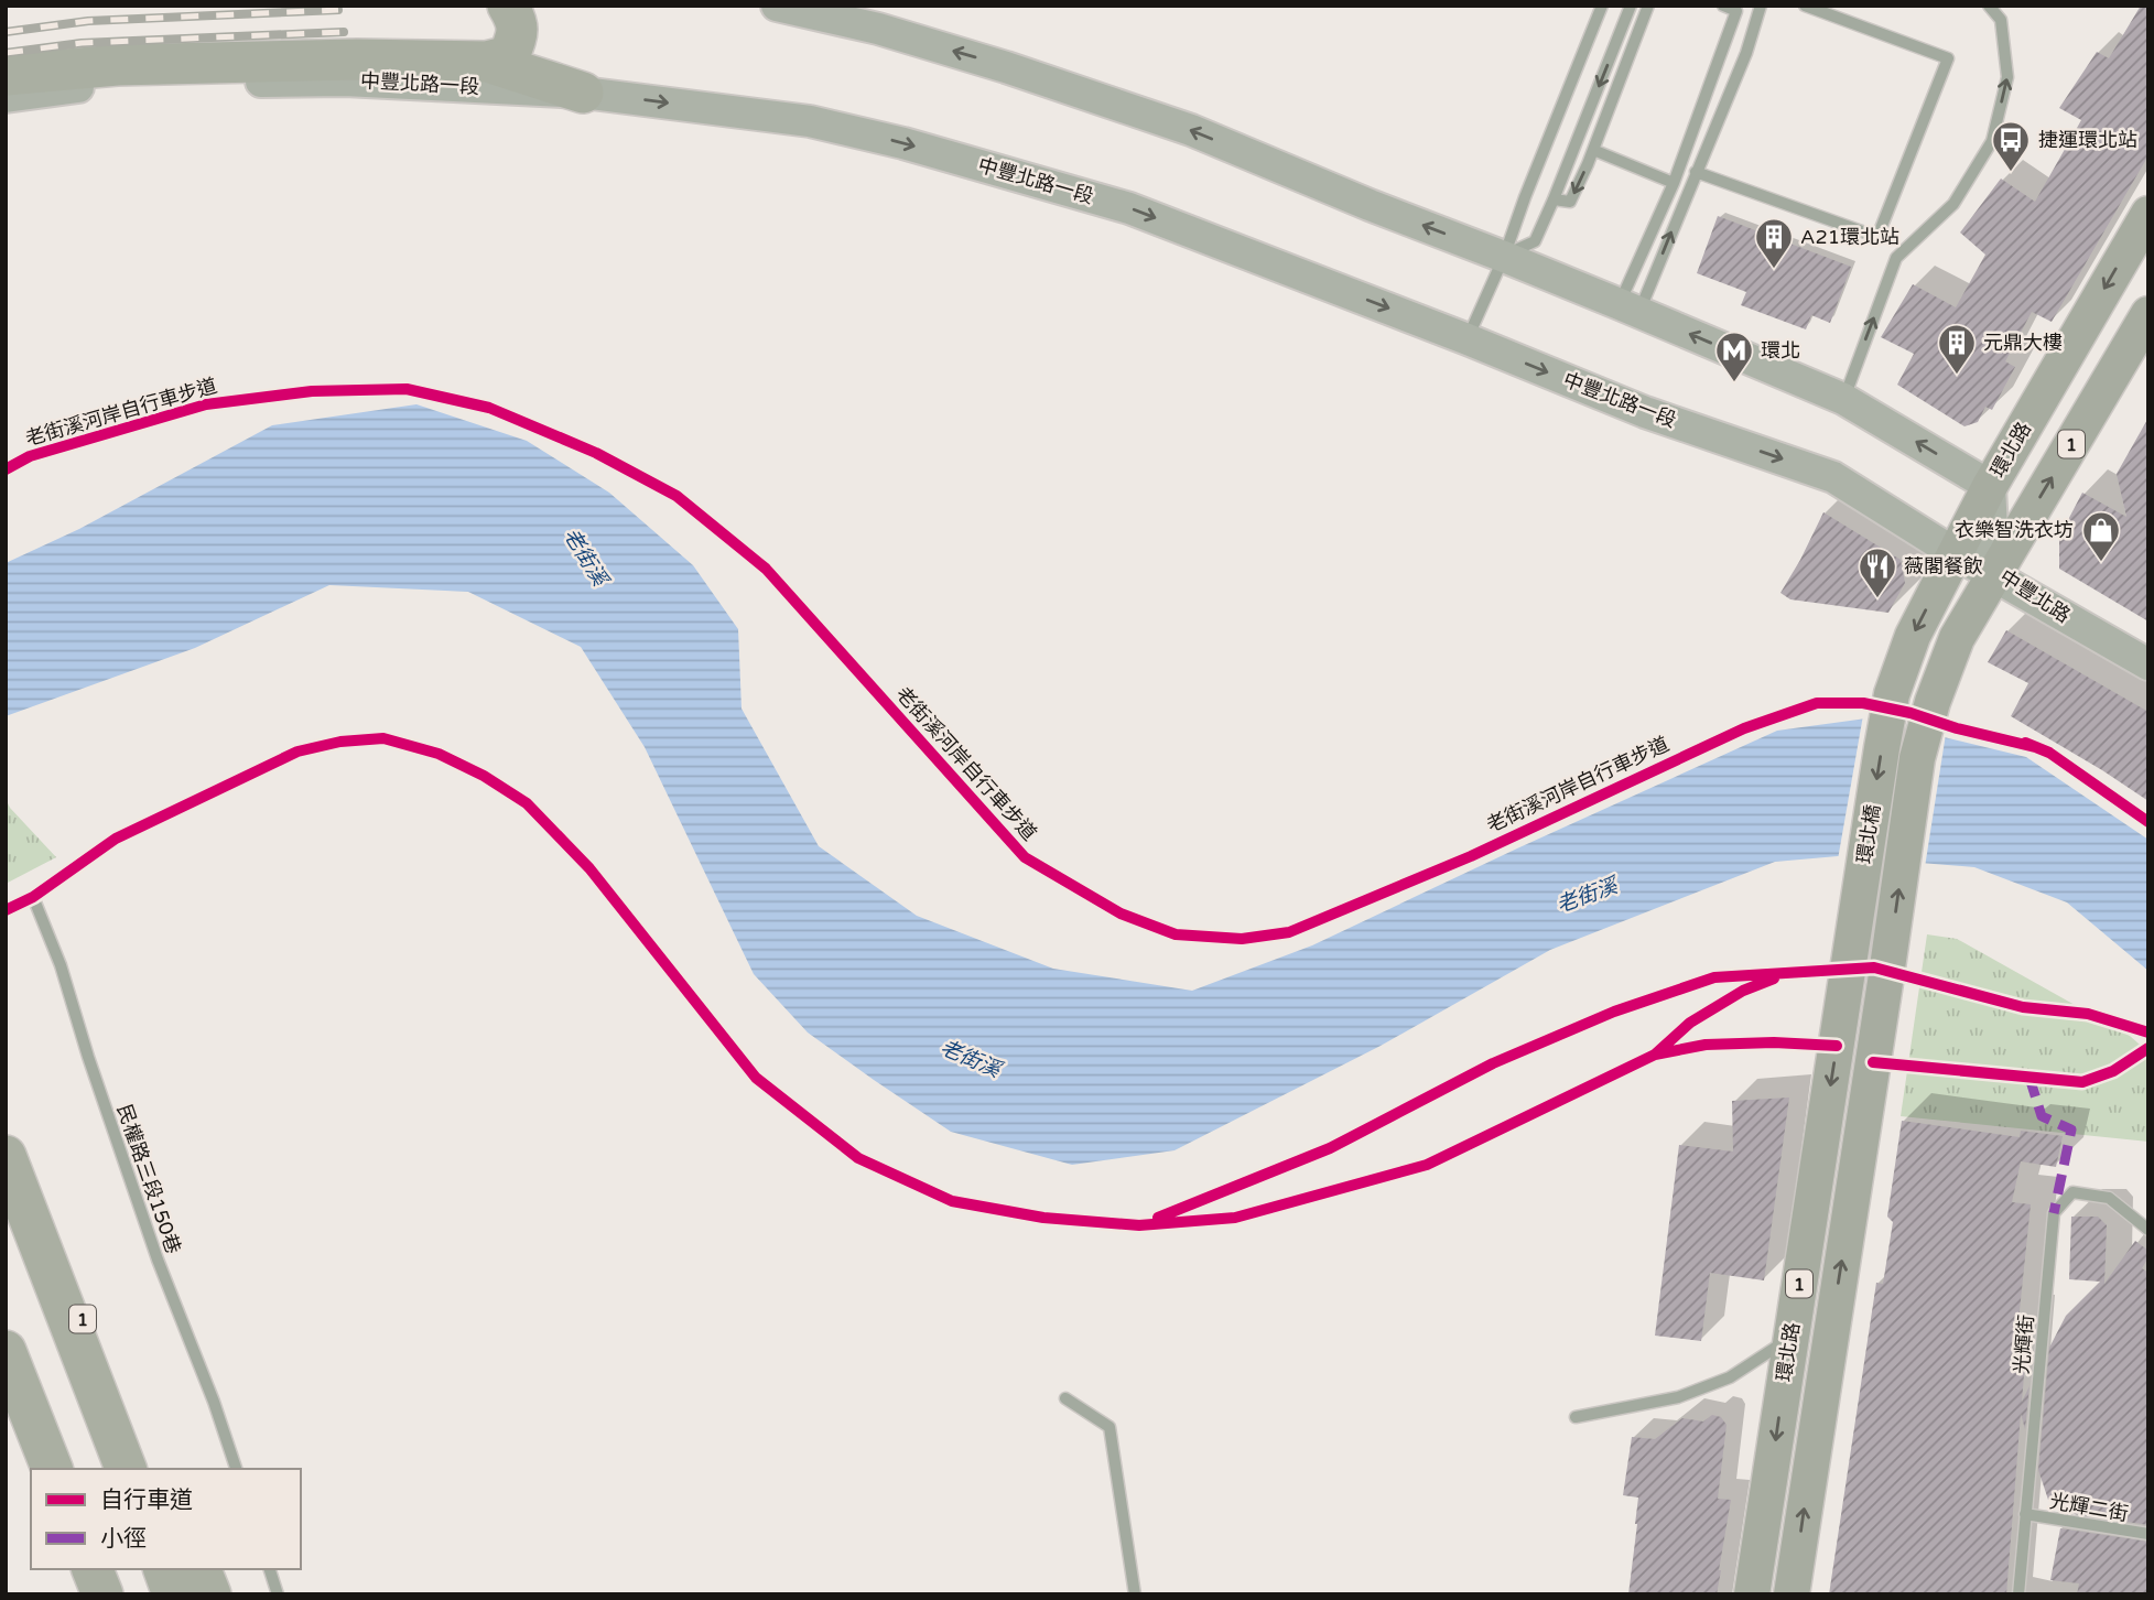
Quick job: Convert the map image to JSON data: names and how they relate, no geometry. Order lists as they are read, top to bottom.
{
  "streets": {
    "highway": ["1"],
    "main road": [
      "中豐北路一段",
      "環北路",
      "中豐北路",
      "環北橋"
    ],
    "lane": ["民權路三段150巷", "光輝街", "光輝二街"],
    "cycle path": ["老街溪河岸自行車步道"]
  },
  "crossings": [
    ["中豐北路一段", "1"],
    ["中豐北路一段", "環北路"],
    ["中豐北路一段", "中豐北路"],
    ["中豐北路一段", "環北橋"],
    ["1", "中豐北路"],
    ["1", "環北橋"],
    ["環北路", "中豐北路"],
    ["環北路", "環北橋"],
    ["中豐北路", "環北橋"],
    ["光輝街", "光輝二街"]
  ],
  "water": ["老街溪"],
  "places": {
    "bus stop": ["捷運環北站"],
    "building": ["A21環北站", "元鼎大樓"],
    "metro station": ["環北"],
    "shop": ["衣樂智洗衣坊"],
    "restaurant": ["薇閣餐飲"]
  },
  "legend": ["自行車道", "小徑"]
}
